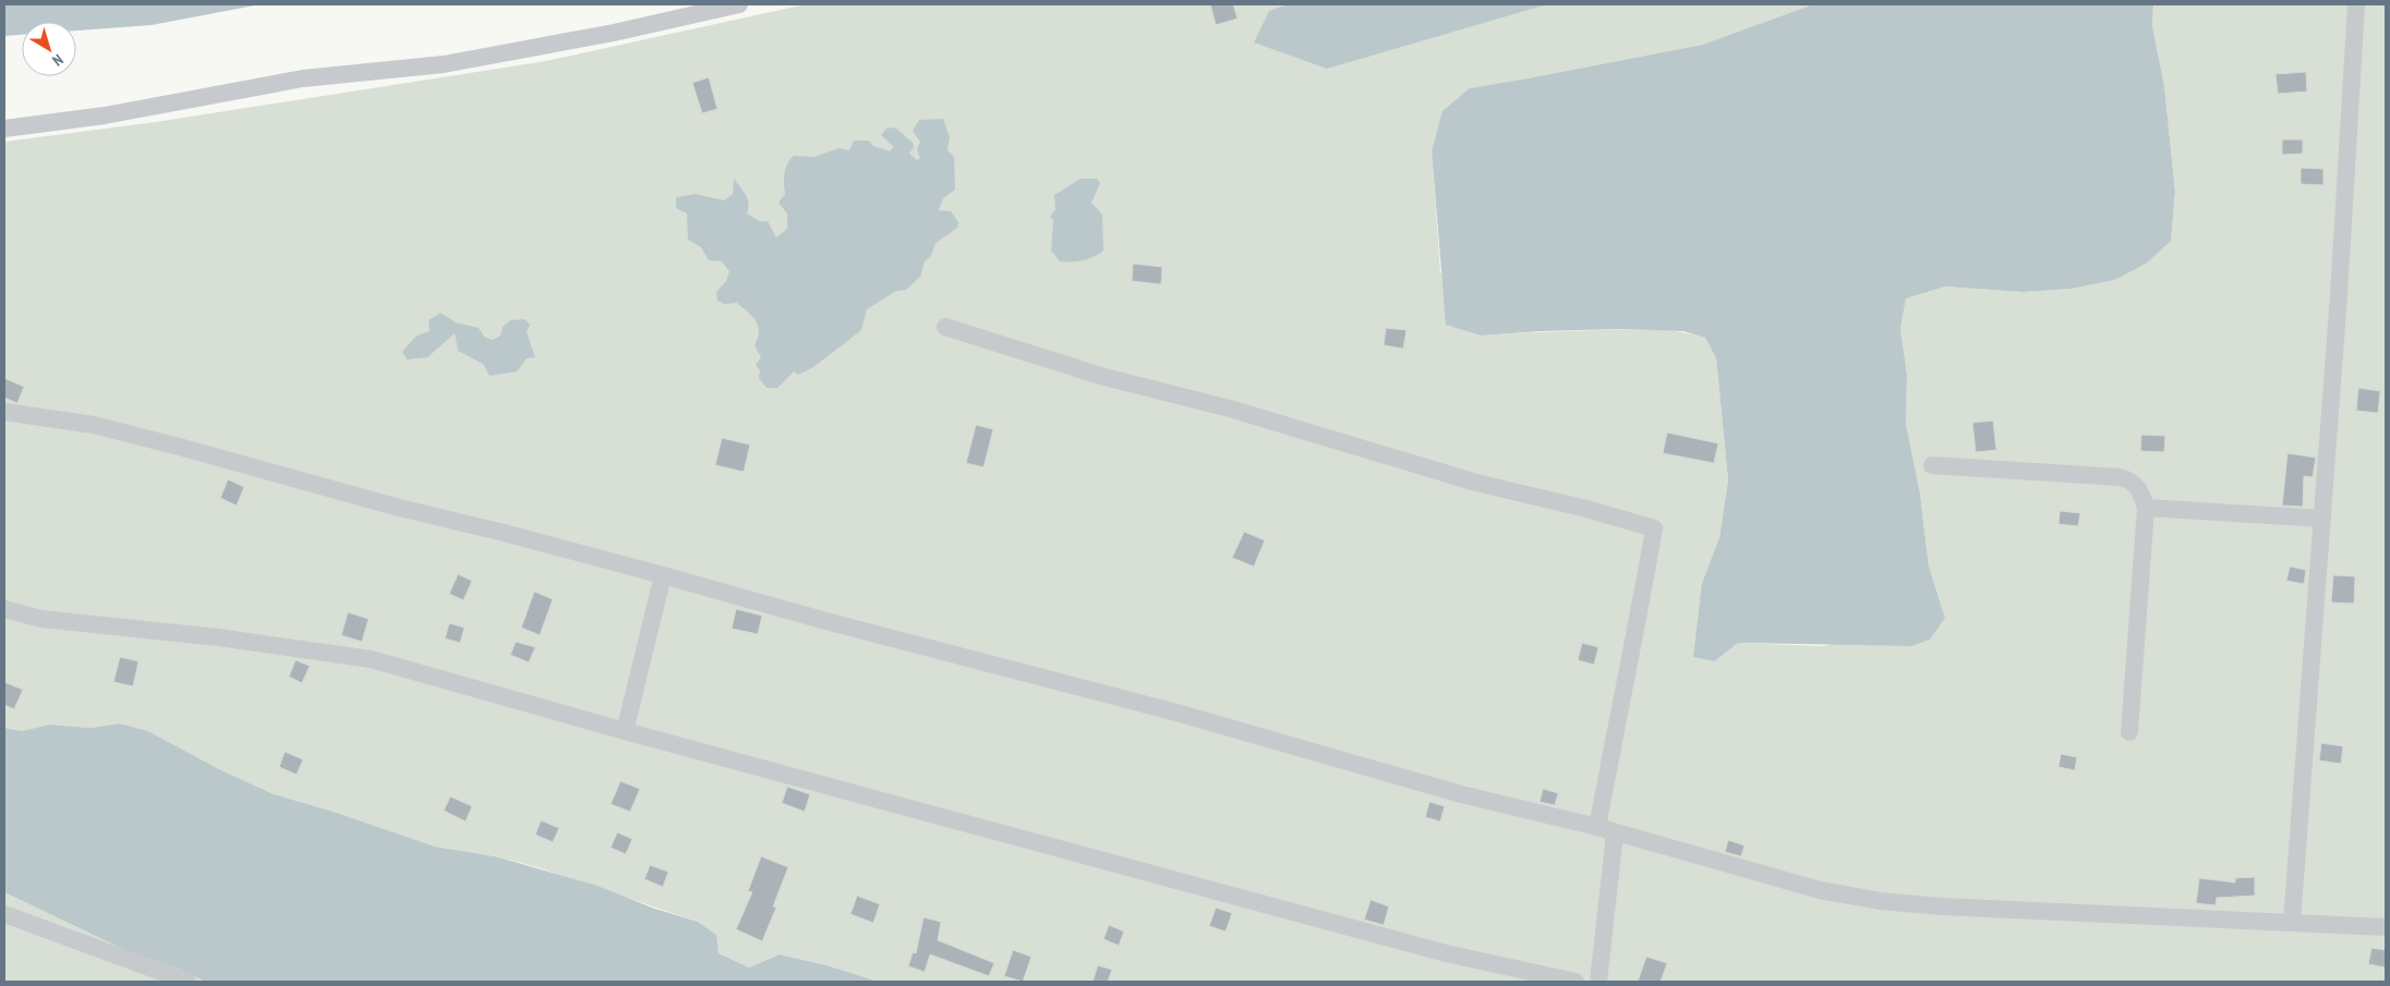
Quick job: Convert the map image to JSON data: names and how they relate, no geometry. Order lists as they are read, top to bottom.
{
  "north": "bottom right"
}
